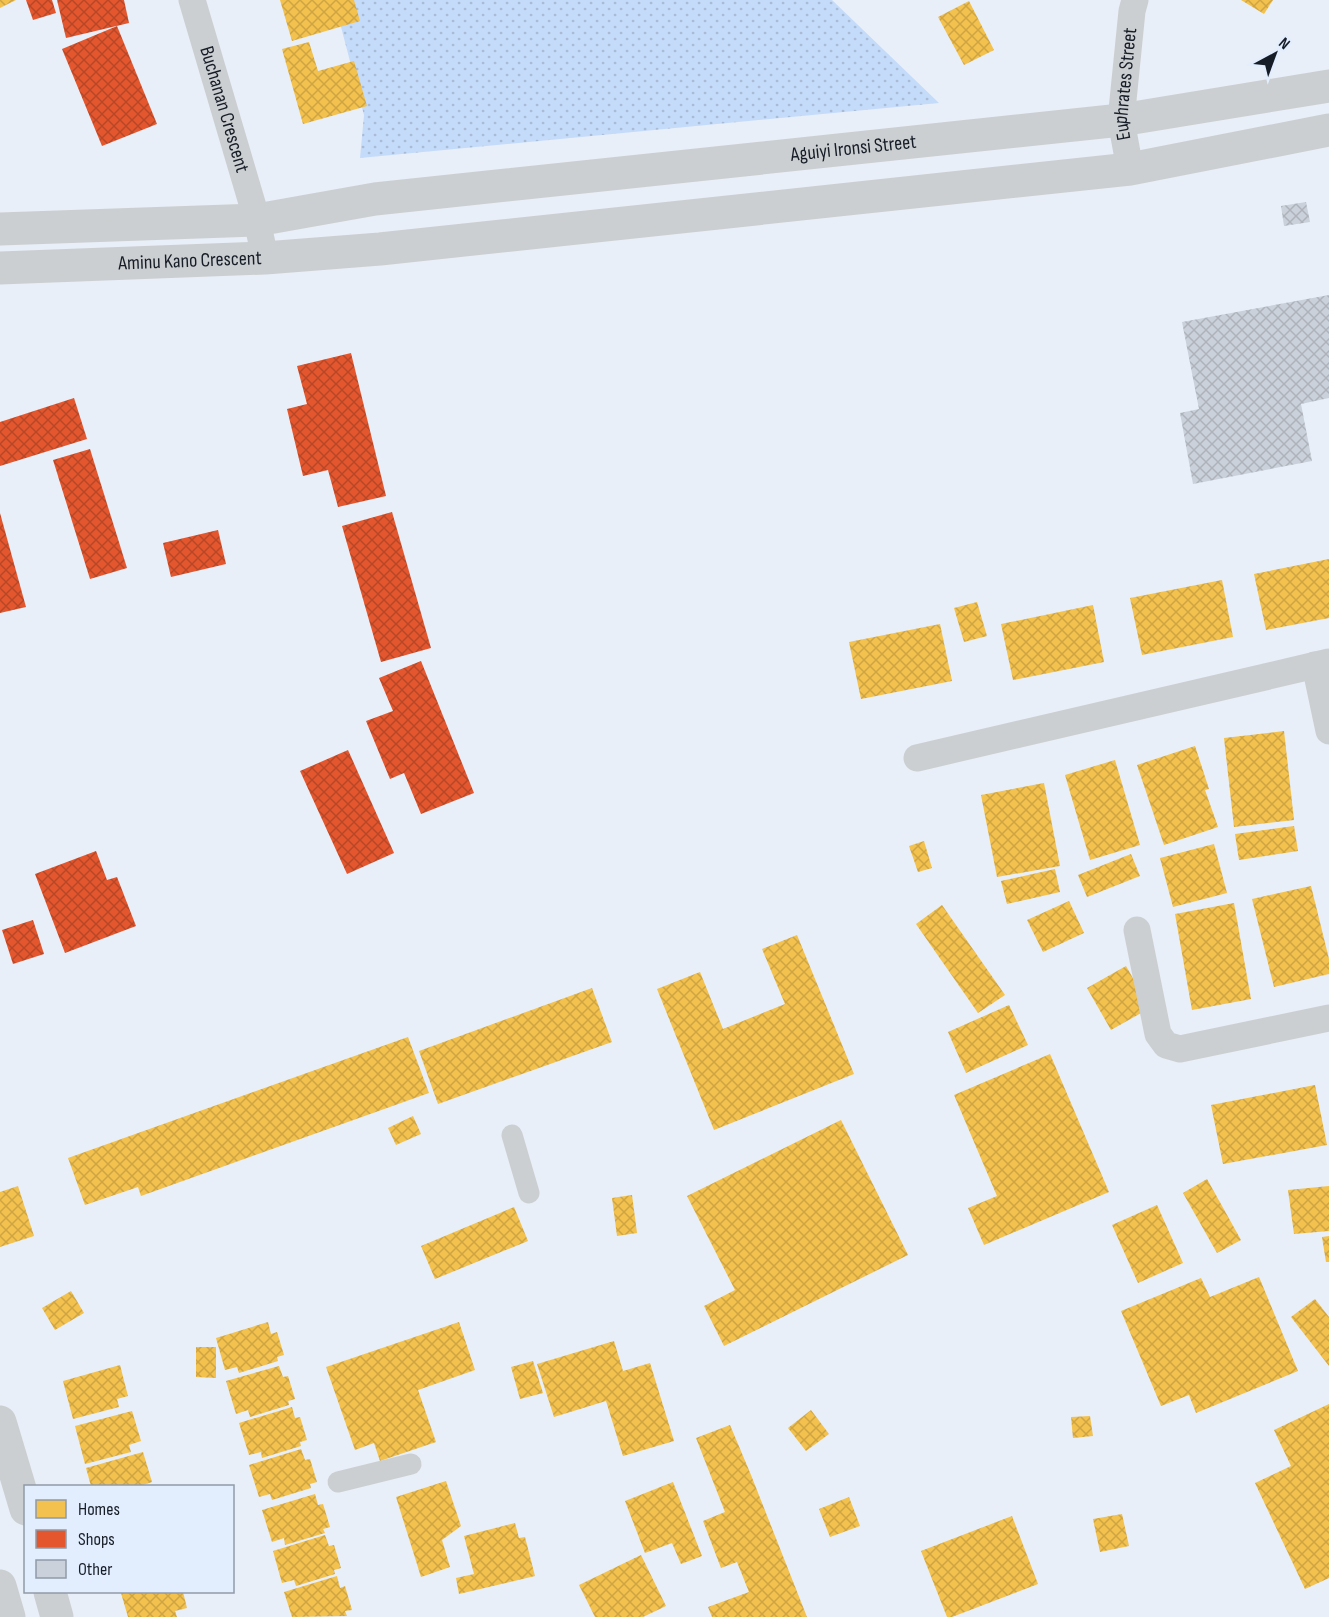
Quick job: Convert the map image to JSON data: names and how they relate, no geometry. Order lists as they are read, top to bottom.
{
  "streets": {
    "main road": ["Aguiyi Ironsi Street", "Aminu Kano Crescent"],
    "street": ["Euphrates Street", "Buchanan Crescent"]
  },
  "crossings": [
    ["Euphrates Street", "Aguiyi Ironsi Street"],
    ["Euphrates Street", "Aminu Kano Crescent"],
    ["Buchanan Crescent", "Aminu Kano Crescent"],
    ["Aguiyi Ironsi Street", "Aminu Kano Crescent"]
  ],
  "legend": ["Homes", "Shops", "Other"],
  "north": "top right"
}
